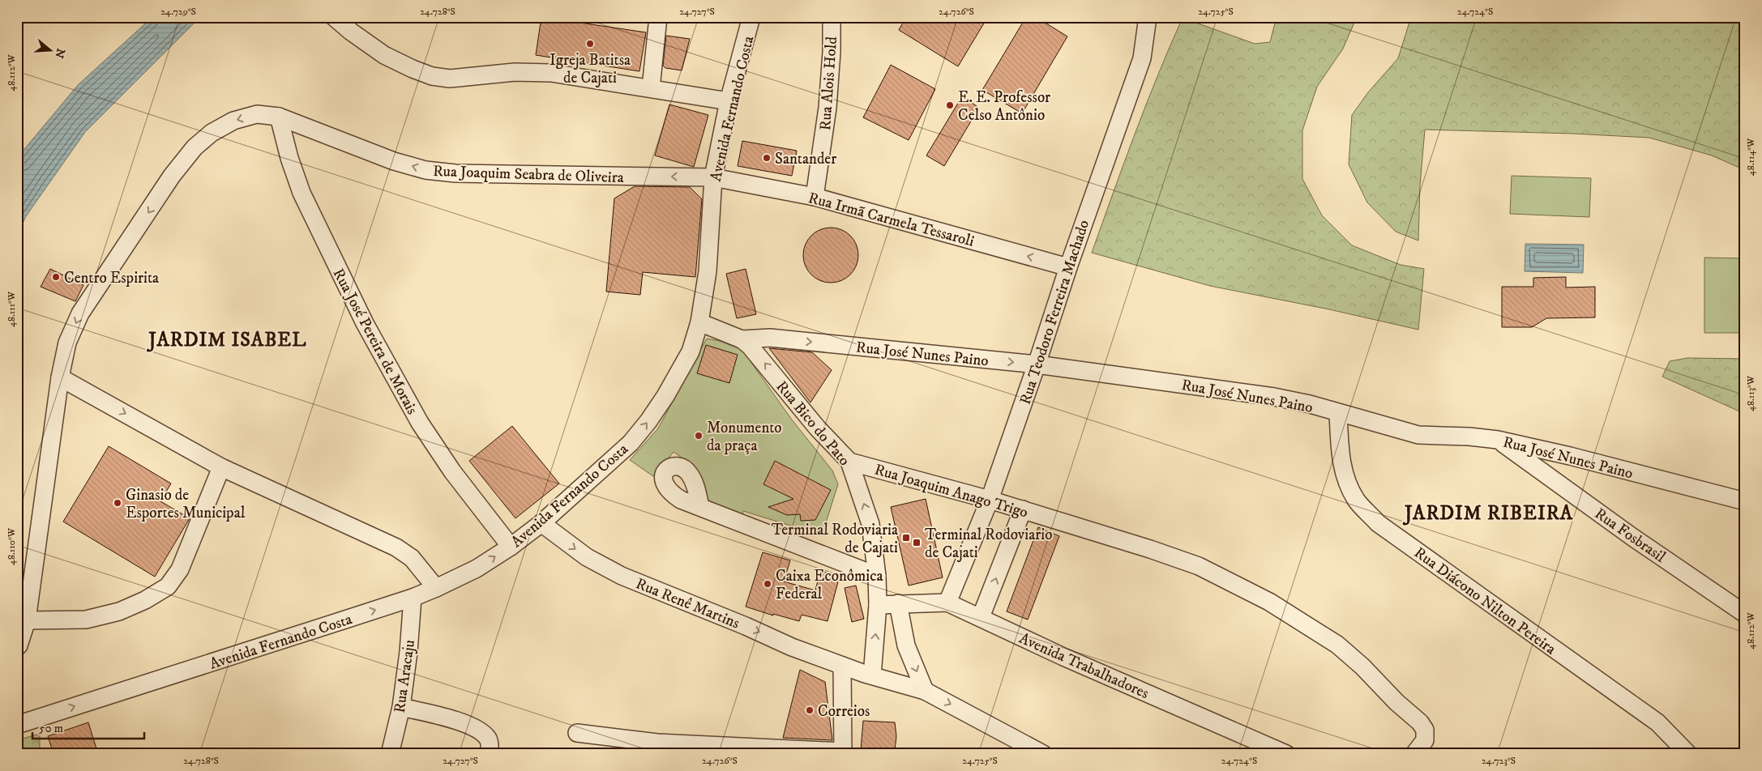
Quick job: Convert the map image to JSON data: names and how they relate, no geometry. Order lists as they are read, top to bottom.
{
  "streets": {
    "street": [
      "Rua Alois Hold",
      "Avenida Fernando Costa",
      "Rua Joaquim Seabra de Oliveira",
      "Rua Irmã Carmela Tessaroli",
      "Rua Teodoro Ferreira Machado",
      "Rua José Pereira de Morais",
      "Rua José Nunes Paino",
      "Rua Bico do Pato",
      "Rua Joaquim Anago Trigo",
      "Rua Fosbrasil",
      "Rua Diácono Nilton Pereira",
      "Rua Renê Martins",
      "Avenida Trabalhadores",
      "Rua Aracaju"
    ]
  },
  "crossings": [
    ["Rua Alois Hold", "Rua Irmã Carmela Tessaroli"],
    ["Avenida Fernando Costa", "Rua Joaquim Seabra de Oliveira"],
    ["Avenida Fernando Costa", "Rua Irmã Carmela Tessaroli"],
    ["Avenida Fernando Costa", "Rua José Pereira de Morais"],
    ["Avenida Fernando Costa", "Rua Bico do Pato"],
    ["Avenida Fernando Costa", "Rua Renê Martins"],
    ["Avenida Fernando Costa", "Rua Aracaju"],
    ["Rua Joaquim Seabra de Oliveira", "Rua Irmã Carmela Tessaroli"],
    ["Rua Joaquim Seabra de Oliveira", "Rua José Pereira de Morais"],
    ["Rua Irmã Carmela Tessaroli", "Rua Teodoro Ferreira Machado"],
    ["Rua Teodoro Ferreira Machado", "Rua José Nunes Paino"],
    ["Rua Teodoro Ferreira Machado", "Rua Joaquim Anago Trigo"],
    ["Rua Teodoro Ferreira Machado", "Avenida Trabalhadores"],
    ["Rua José Nunes Paino", "Rua Bico do Pato"],
    ["Rua José Nunes Paino", "Rua Fosbrasil"],
    ["Rua José Nunes Paino", "Rua Diácono Nilton Pereira"],
    ["Rua Bico do Pato", "Rua Joaquim Anago Trigo"],
    ["Rua Bico do Pato", "Rua Renê Martins"],
    ["Rua Bico do Pato", "Avenida Trabalhadores"]
  ],
  "one_way": [
    "Avenida Fernando Costa",
    "Rua Joaquim Seabra de Oliveira",
    "Rua Irmã Carmela Tessaroli",
    "Rua Bico do Pato"
  ],
  "districts": ["JARDIM ISABEL", "JARDIM RIBEIRA"],
  "places": {
    "other": [
      "Igreja Batitsa de Cajati",
      "E. E. Professor Celso Antônio",
      "Santander",
      "Centro Espirita",
      "Monumento da praça",
      "Ginasio de Esportes Municipal",
      "Caixa Econômica Federal",
      "Correios"
    ],
    "transit": ["Terminal Rodoviaria de Cajati", "Terminal Rodoviario de Cajati"]
  },
  "scale_bar": "50 m",
  "north": "right",
  "coordinates": [
    "24.729°S",
    "24.728°S",
    "24.727°S",
    "24.726°S",
    "24.725°S",
    "24.724°S",
    "48.112°W",
    "48.114°W",
    "48.111°W",
    "48.113°W",
    "48.110°W",
    "24.723°S"
  ]
}
